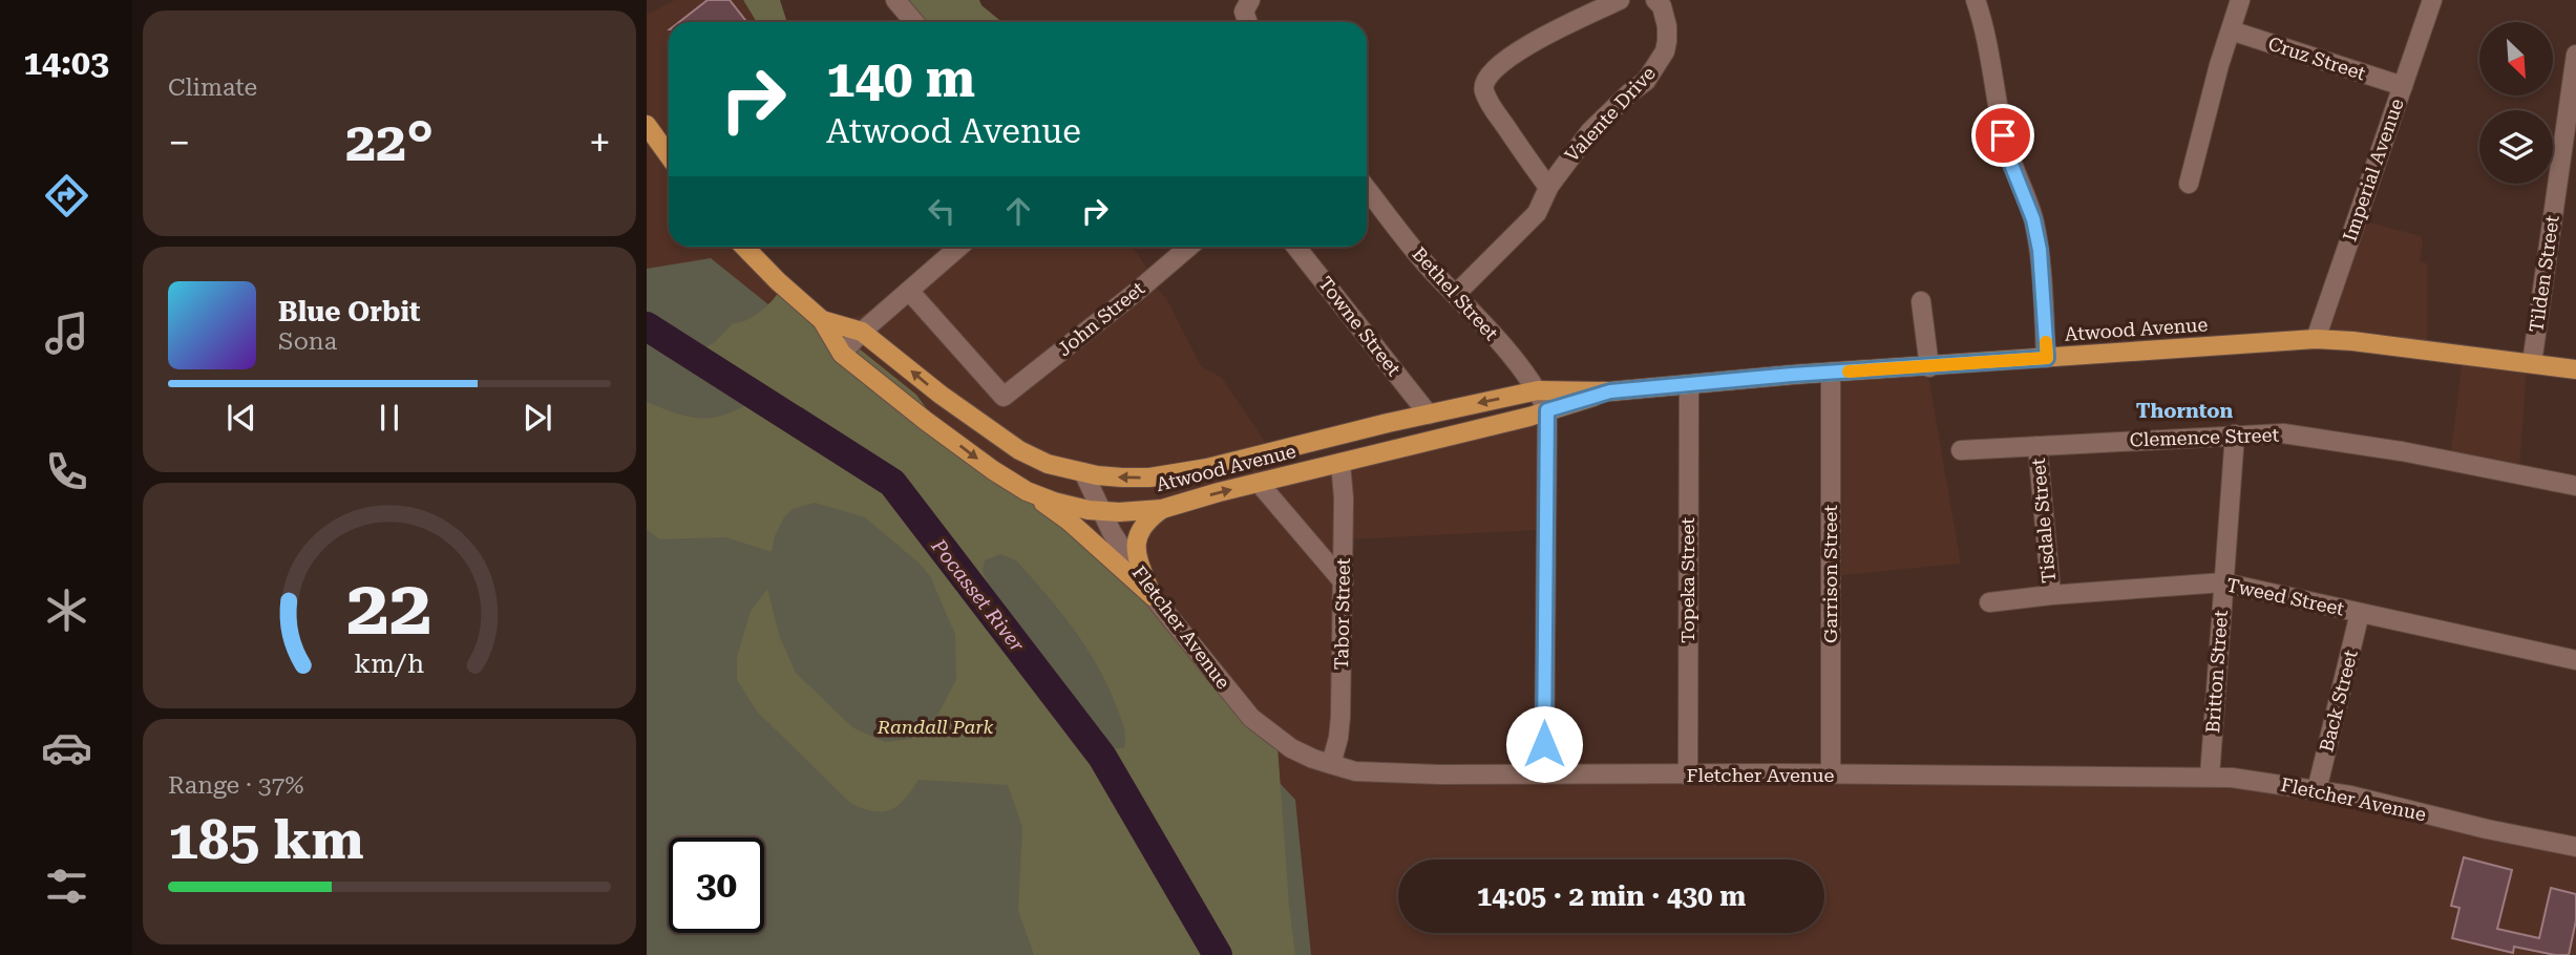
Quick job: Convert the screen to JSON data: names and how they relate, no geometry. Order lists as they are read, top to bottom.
{
  "streets": {
    "main road": ["Atwood Avenue"],
    "street": [
      "Cruz Street",
      "Valente Drive",
      "Imperial Avenue",
      "Tilden Street",
      "Bethel Street",
      "John Street",
      "Towne Street",
      "Clemence Street",
      "Tisdale Street",
      "Garrison Street",
      "Topeka Street",
      "Tweed Street",
      "Tabor Street",
      "Fletcher Avenue",
      "Britton Street",
      "Back Street"
    ]
  },
  "crossings": [
    ["Cruz Street", "Imperial Avenue"],
    ["Valente Drive", "Bethel Street"],
    ["Imperial Avenue", "Atwood Avenue"],
    ["Tilden Street", "Atwood Avenue"],
    ["Bethel Street", "Atwood Avenue"],
    ["Towne Street", "Atwood Avenue"],
    ["Atwood Avenue", "Garrison Street"],
    ["Atwood Avenue", "Topeka Street"],
    ["Atwood Avenue", "Tabor Street"],
    ["Atwood Avenue", "Fletcher Avenue"],
    ["Clemence Street", "Tisdale Street"],
    ["Clemence Street", "Britton Street"],
    ["Tisdale Street", "Tweed Street"],
    ["Garrison Street", "Fletcher Avenue"],
    ["Topeka Street", "Fletcher Avenue"],
    ["Tweed Street", "Britton Street"],
    ["Tweed Street", "Back Street"],
    ["Tabor Street", "Fletcher Avenue"],
    ["Fletcher Avenue", "Britton Street"],
    ["Fletcher Avenue", "Back Street"]
  ],
  "districts": ["Thornton"],
  "water": ["Pocasset River"],
  "parks": ["Randall Park"],
  "north": "bottom right",
  "page": {
    "tabs": "14:03",
    "tile": [
      "Climate",
      ["Range · 37%", "185 km"]
    ],
    "turn": ["140 m", "Atwood Avenue"],
    "heat": ["−", "22°", "+"],
    "song": ["Blue Orbit", "Sona"],
    "limit": "30",
    "trip": "14:05 · 2 min · 430 m",
    "gauge": ["22", "km/h"]
  }
}
